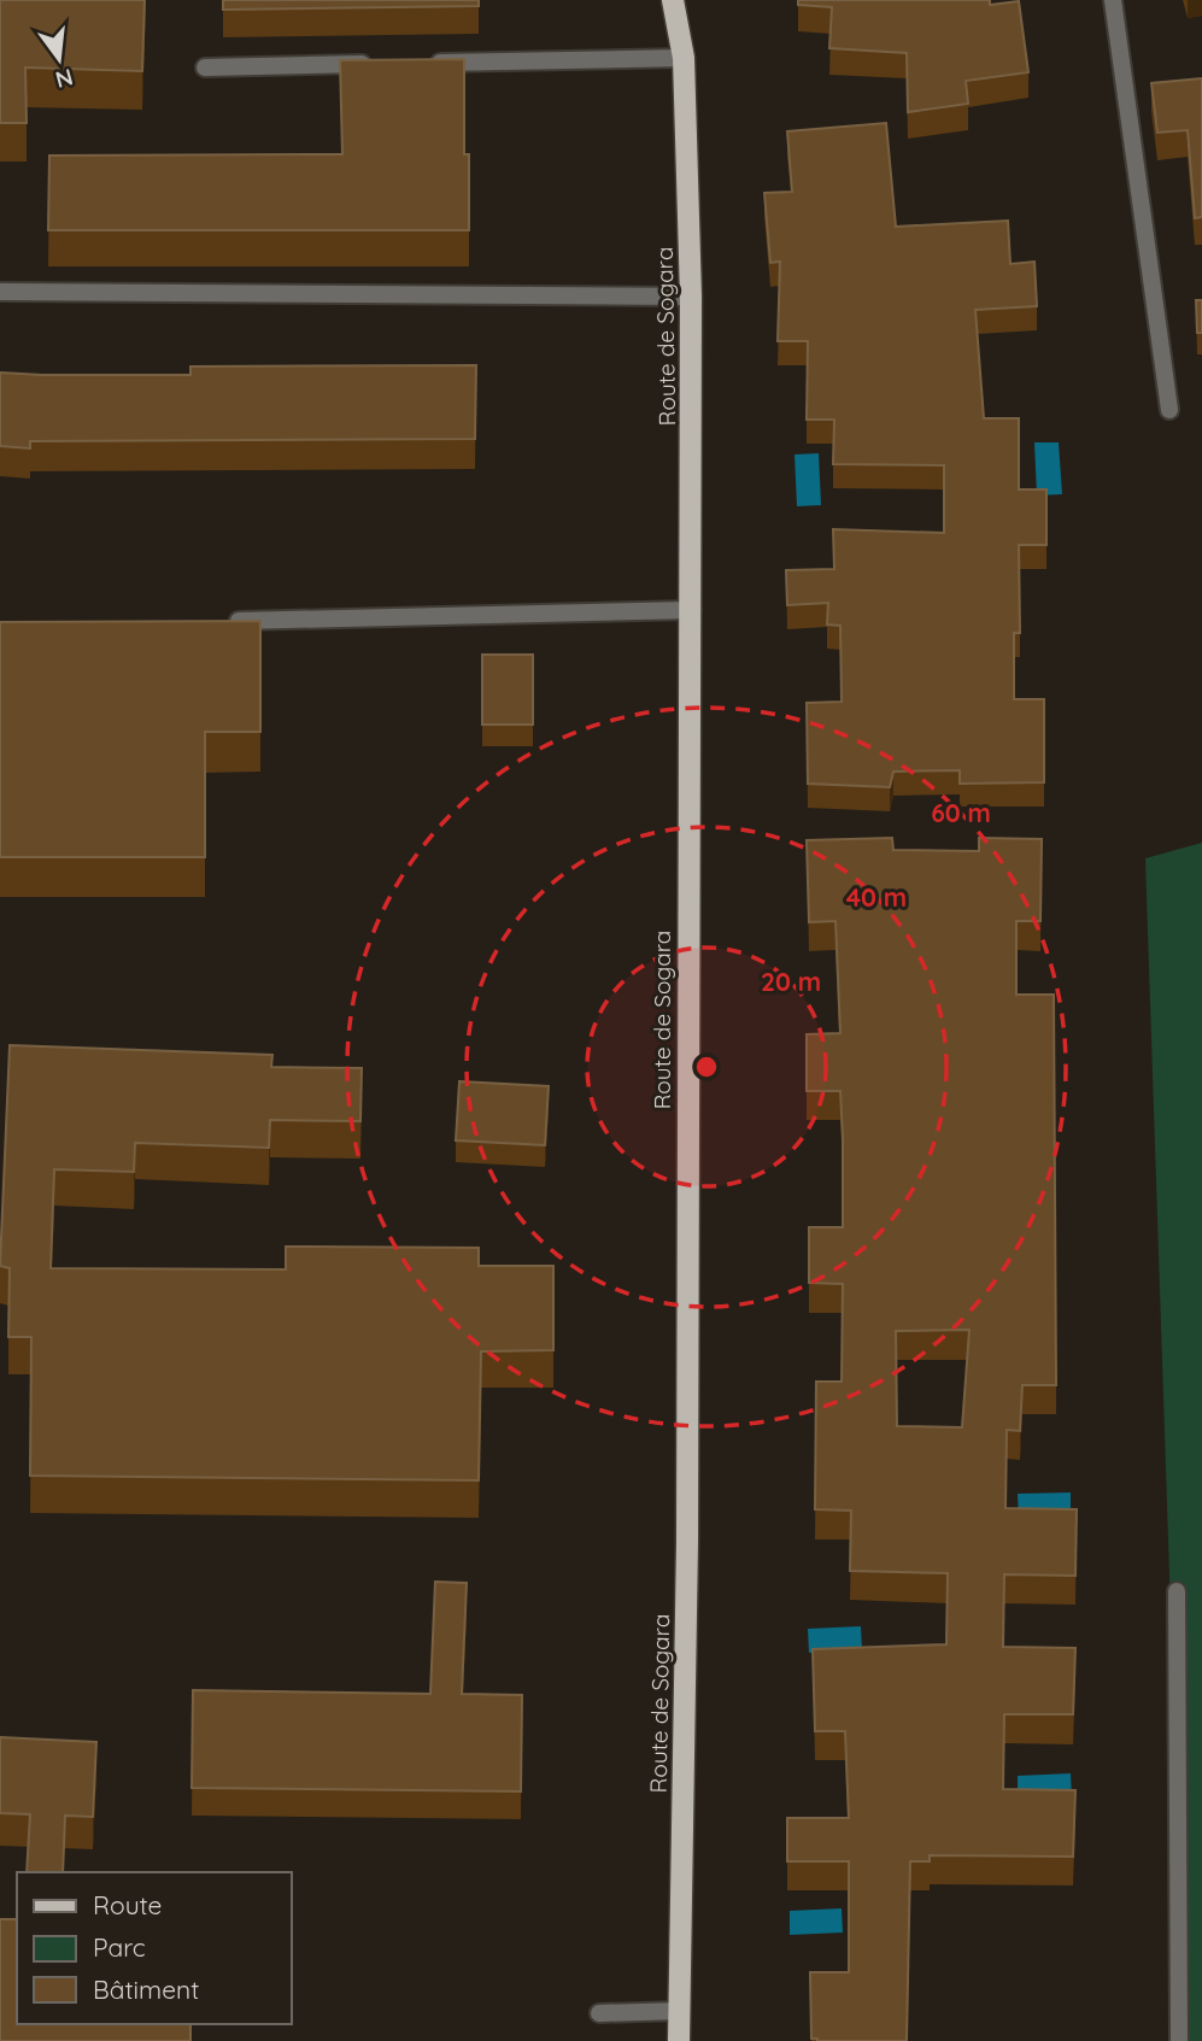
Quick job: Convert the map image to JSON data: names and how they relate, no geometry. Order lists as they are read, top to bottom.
{
  "streets": {
    "main road": ["Route de Sogara"]
  },
  "legend": ["Route", "Parc", "Bâtiment"],
  "north": "bottom",
  "rings": ["60 m", "40 m", "20 m"]
}
